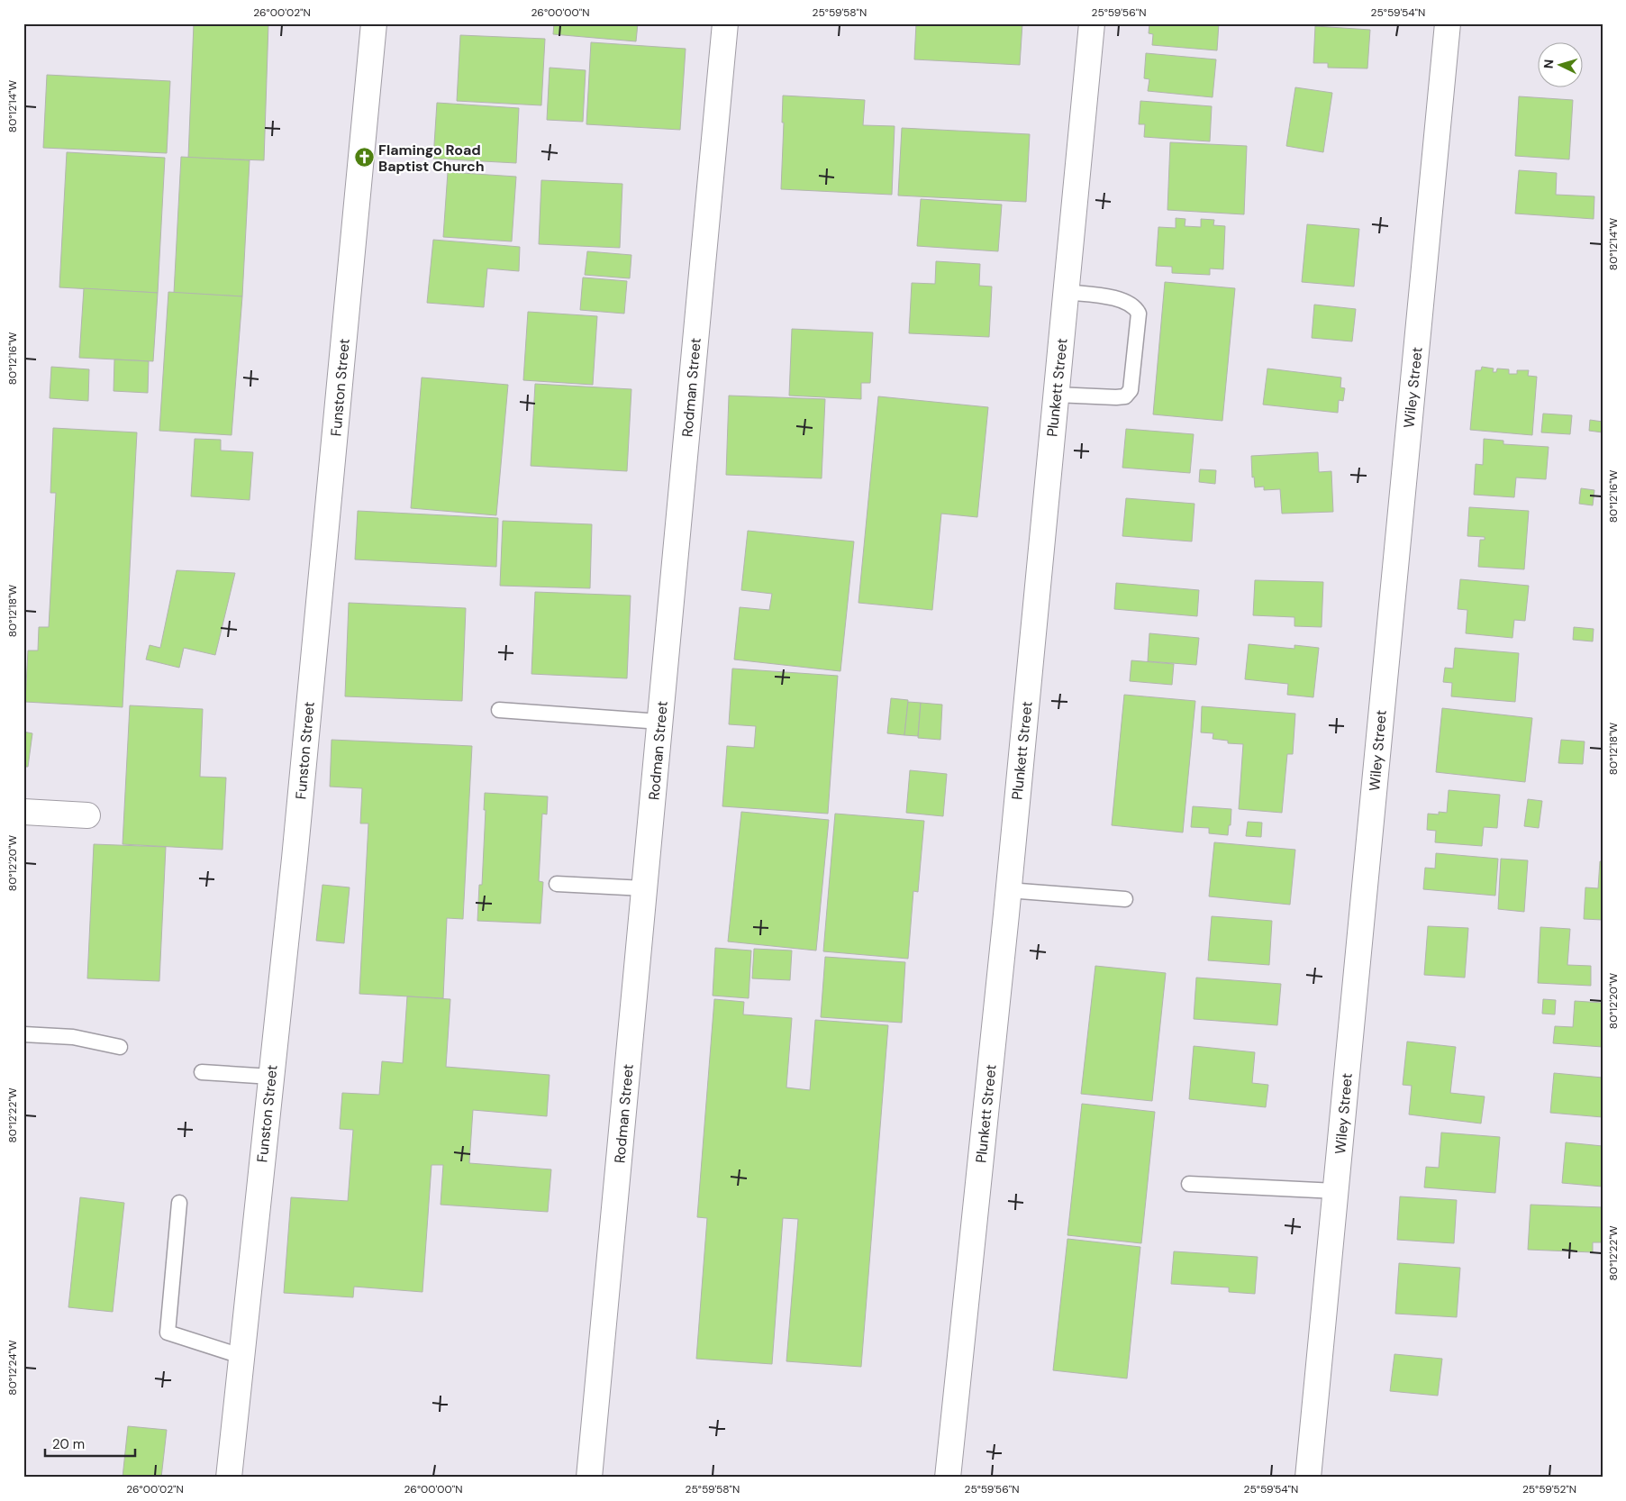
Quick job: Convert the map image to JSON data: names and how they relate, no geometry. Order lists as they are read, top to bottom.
{
  "streets": {
    "street": [
      "Funston Street",
      "Rodman Street",
      "Plunkett Street",
      "Wiley Street"
    ]
  },
  "places": {
    "church": ["Flamingo Road Baptist Church"]
  },
  "scale_bar": "20 m",
  "north": "left",
  "coordinates": [
    "26°00'02\"N",
    "26°00'00\"N",
    "25°59'58\"N",
    "25°59'56\"N",
    "25°59'54\"N",
    "80°12'14\"W",
    "80°12'16\"W",
    "80°12'18\"W",
    "80°12'20\"W",
    "80°12'22\"W",
    "80°12'24\"W",
    "25°59'52\"N"
  ]
}
